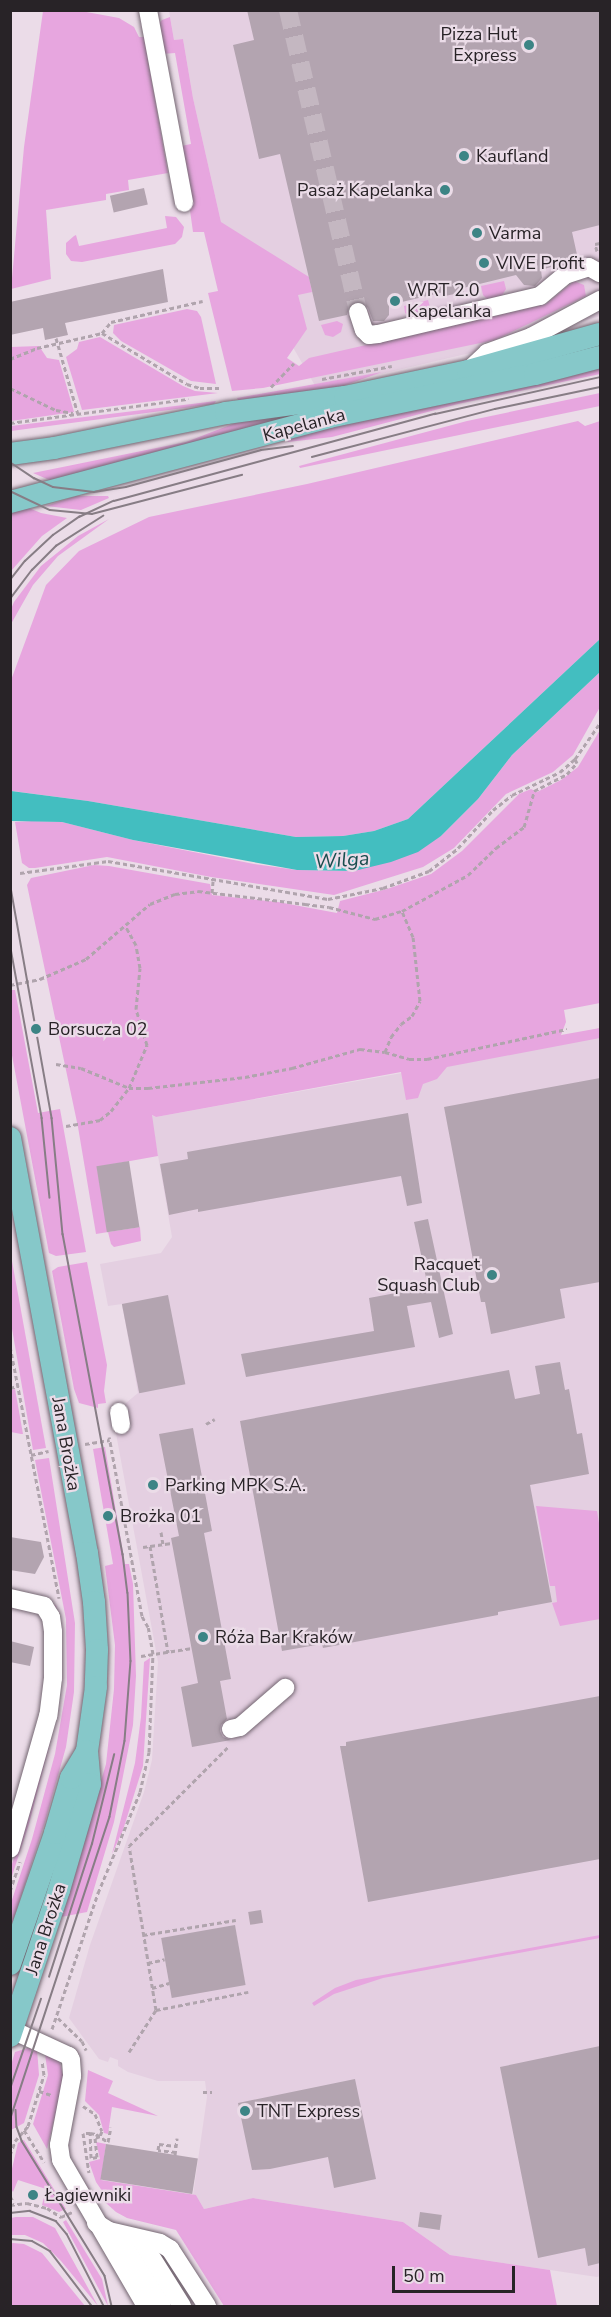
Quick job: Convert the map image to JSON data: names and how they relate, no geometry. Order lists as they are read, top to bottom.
{
  "streets": {
    "main road": ["Kapelanka", "Jana Brożka"]
  },
  "water": ["Wilga"],
  "places": [
    "Pizza Hut Express",
    "Kaufland",
    "Pasaż Kapelanka",
    "Varma",
    "VIVE Profit",
    "WRT 2.0 Kapelanka",
    "Borsucza 02",
    "Racquet Squash Club",
    "Parking MPK S.A.",
    "Brożka 01",
    "Róża Bar Kraków",
    "TNT Express",
    "Łagiewniki"
  ],
  "scale_bar": "50 m"
}
